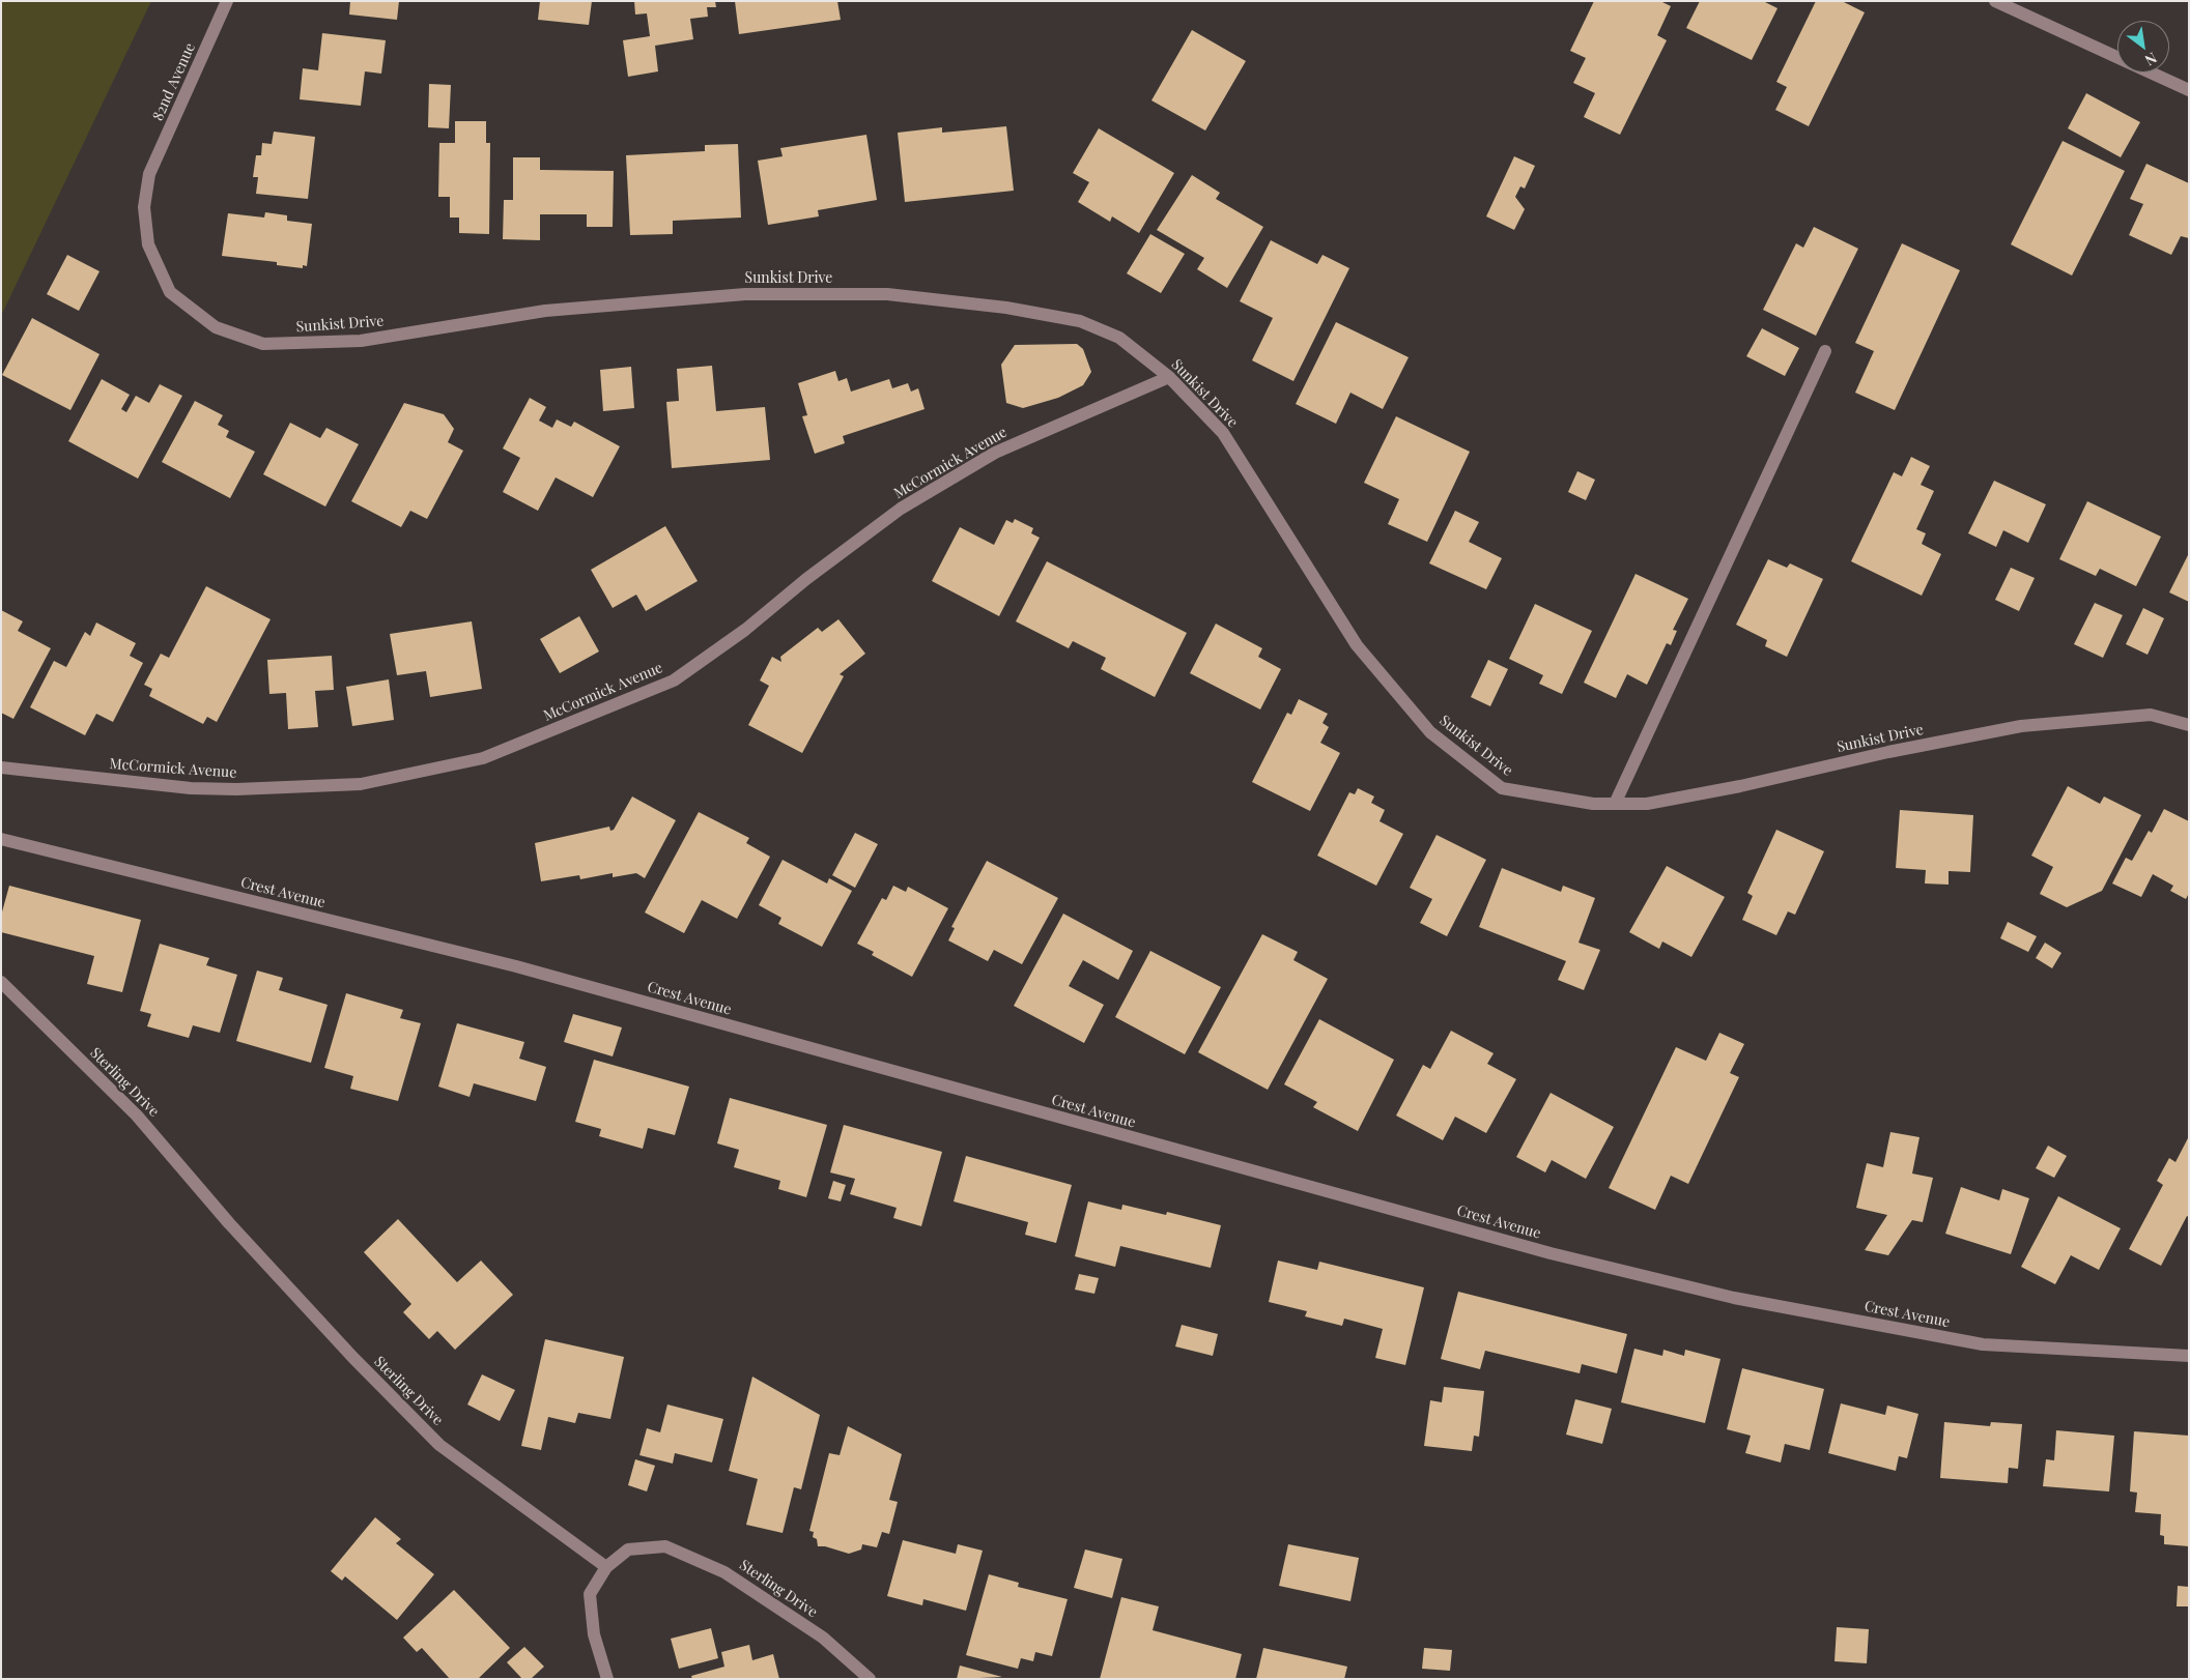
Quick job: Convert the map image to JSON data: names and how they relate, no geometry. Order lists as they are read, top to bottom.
{
  "streets": {
    "street": [
      "82nd Avenue",
      "Sunkist Drive",
      "McCormick Avenue",
      "Crest Avenue",
      "Sterling Drive"
    ]
  },
  "crossings": [
    ["82nd Avenue", "Sunkist Drive"],
    ["Sunkist Drive", "McCormick Avenue"]
  ],
  "north": "bottom right"
}
